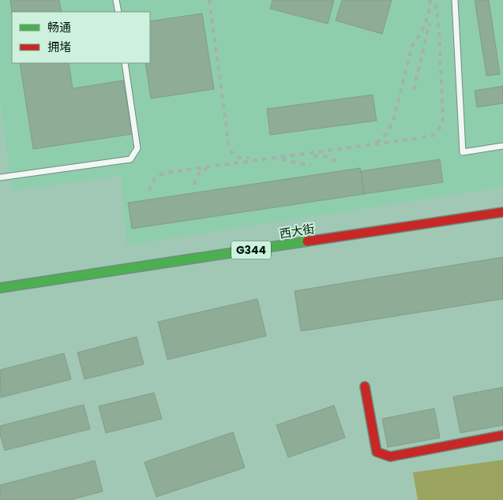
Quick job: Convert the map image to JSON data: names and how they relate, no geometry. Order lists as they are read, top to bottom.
{
  "streets": {
    "main road": ["西大街", "G344"]
  },
  "legend": ["畅通", "拥堵"]
}
